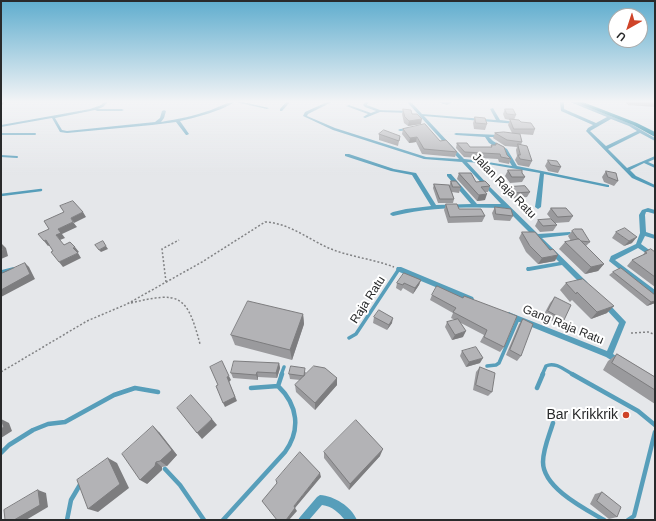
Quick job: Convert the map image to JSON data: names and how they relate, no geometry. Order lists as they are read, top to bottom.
{
  "streets": {
    "street": ["Jalan Raja Ratu", "Gang Raja Ratu"],
    "lane": ["Raja Ratu"]
  },
  "places": ["Bar Krikkrik"],
  "north": "bottom left"
}
